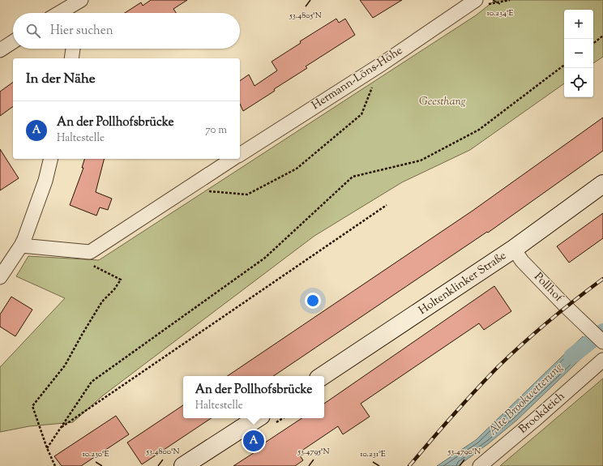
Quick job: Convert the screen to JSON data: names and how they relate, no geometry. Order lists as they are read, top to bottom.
{
  "streets": {
    "main road": ["Holtenklinker Straße"],
    "street": ["Hermann-Löns-Höhe", "Pollhof", "Brookdeich"]
  },
  "crossings": [
    ["Holtenklinker Straße", "Pollhof"]
  ],
  "water": ["Alte Brookwetterung"],
  "parks": ["Geesthang"],
  "page": {
    "map_buttons": ["+", "−"],
    "search": "Hier suchen",
    "heading": "In der Nähe",
    "list": [
      {
        "mark": "A",
        "name": "An der Pollhofsbrücke",
        "note": "Haltestelle",
        "value": "70 m"
      }
    ],
    "popup": ["An der Pollhofsbrücke", "Haltestelle"],
    "pins": "A"
  },
  "coordinates": [
    "10.234°E",
    "53.4805°N",
    "53.4800°N",
    "53.4795°N",
    "53.4790°N",
    "10.230°E",
    "10.231°E"
  ]
}
